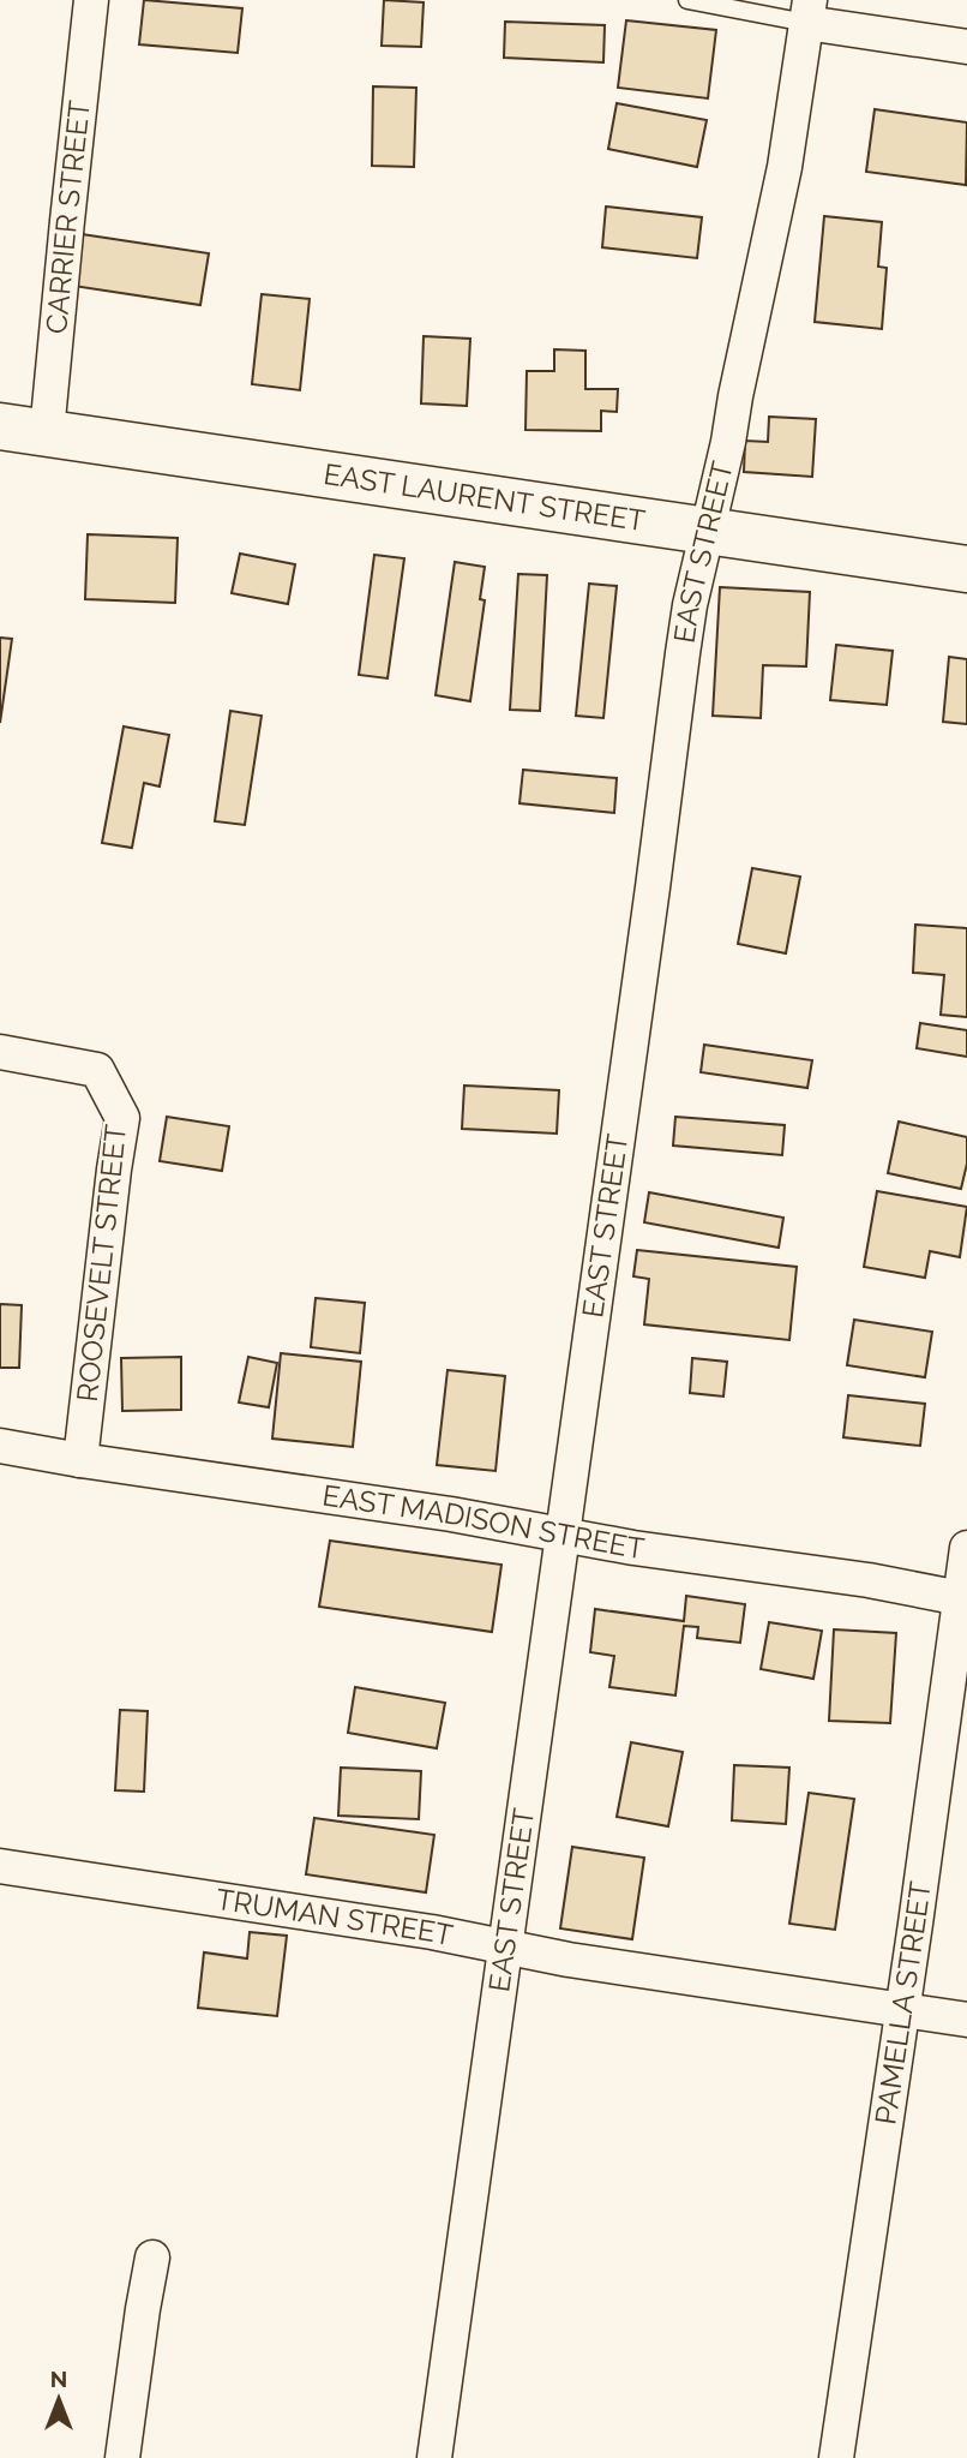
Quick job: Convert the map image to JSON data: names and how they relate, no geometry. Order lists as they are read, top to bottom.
{
  "streets": {
    "street": [
      "CARRIER STREET",
      "EAST LAURENT STREET",
      "EAST STREET",
      "ROOSEVELT STREET",
      "EAST MADISON STREET",
      "TRUMAN STREET",
      "PAMELLA STREET"
    ]
  },
  "crossings": [
    ["CARRIER STREET", "EAST LAURENT STREET"],
    ["EAST LAURENT STREET", "EAST STREET"],
    ["EAST STREET", "EAST MADISON STREET"],
    ["EAST STREET", "TRUMAN STREET"],
    ["ROOSEVELT STREET", "EAST MADISON STREET"],
    ["EAST MADISON STREET", "PAMELLA STREET"],
    ["TRUMAN STREET", "PAMELLA STREET"]
  ],
  "north": "top"
}
